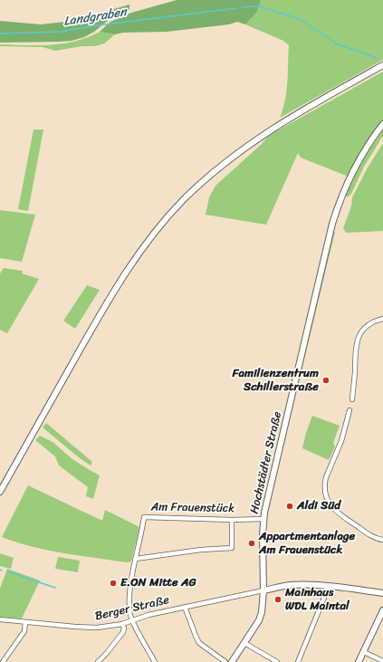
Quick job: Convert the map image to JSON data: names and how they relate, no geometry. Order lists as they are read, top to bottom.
{
  "streets": {
    "street": ["Hochstädter Straße", "Am Frauenstück", "Berger Straße"]
  },
  "crossings": [
    ["Hochstädter Straße", "Am Frauenstück"],
    ["Hochstädter Straße", "Berger Straße"]
  ],
  "water": ["Landgraben"],
  "places": [
    "Familienzentrum Schillerstraße",
    "Aldi Süd",
    "Appartmentanlage Am Frauenstück",
    "E.ON Mitte AG",
    "Mainhaus WDL Maintal"
  ]
}
